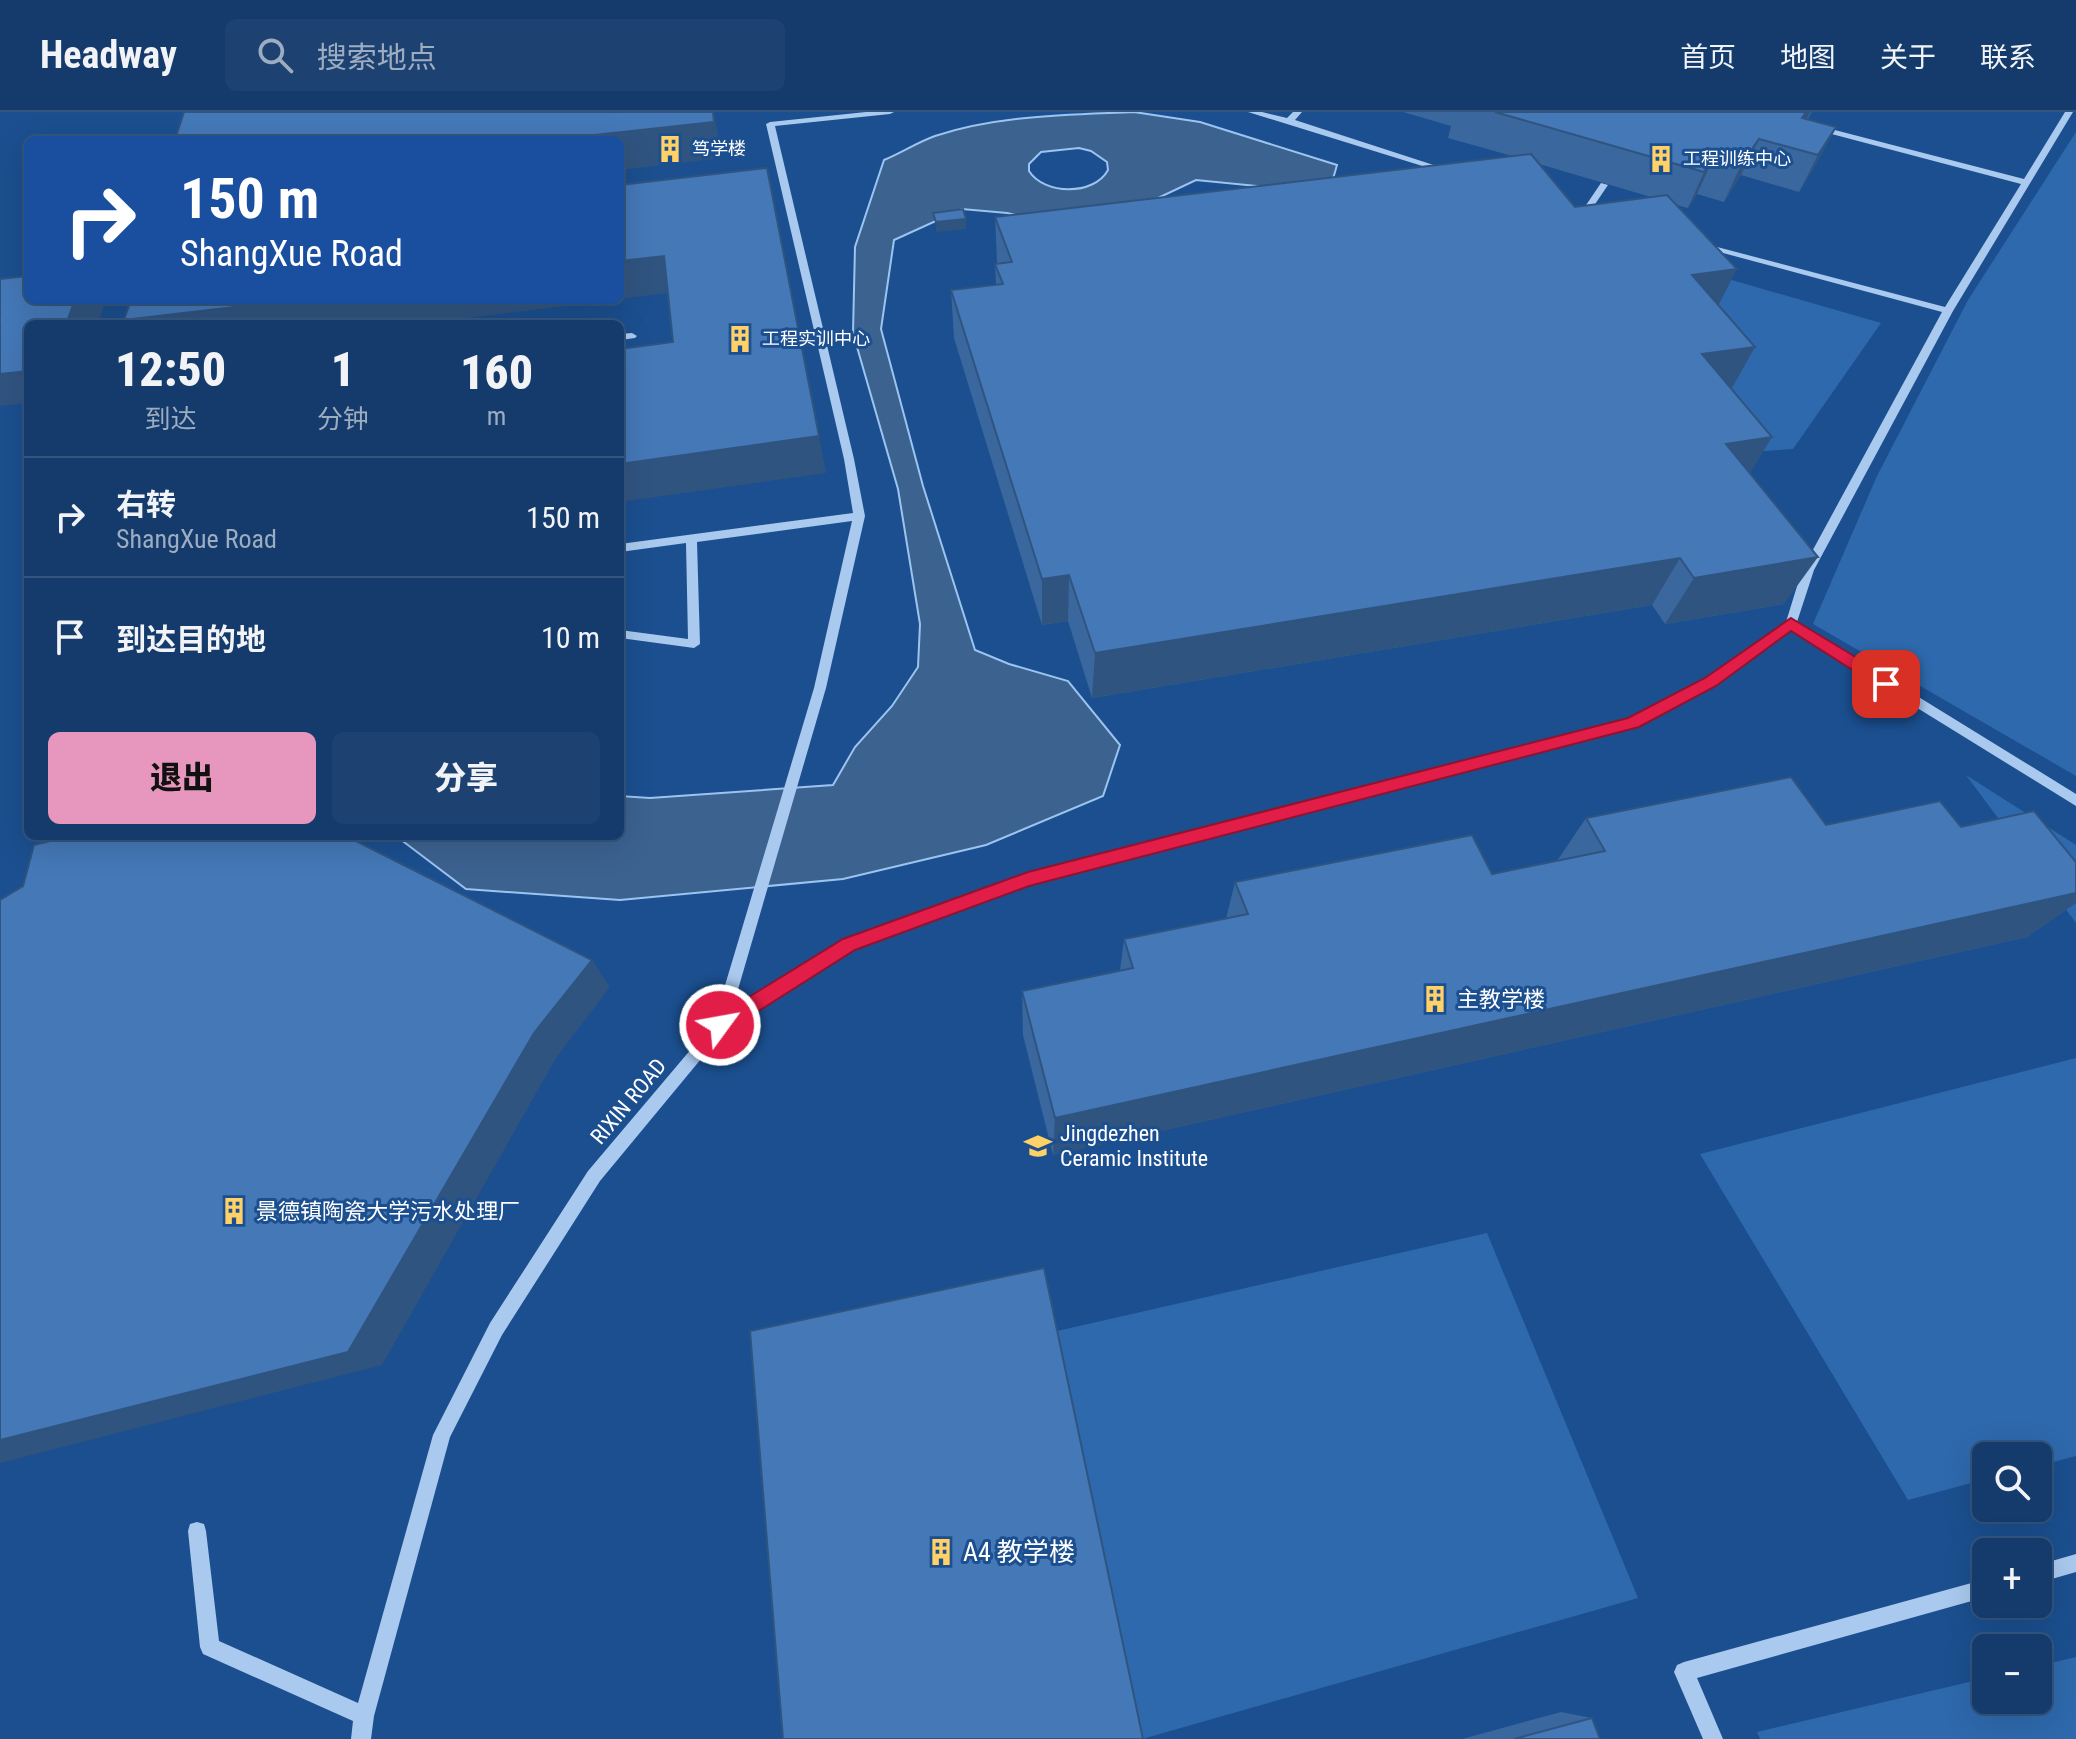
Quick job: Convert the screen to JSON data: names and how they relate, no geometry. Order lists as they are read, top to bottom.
{
  "streets": {
    "lane": ["RIXIN ROAD"]
  },
  "places": {
    "building": [
      "笃学楼",
      "工程训练中心",
      "工程实训中心",
      "主教学楼",
      "景德镇陶瓷大学污水处理厂",
      "A4 教学楼"
    ],
    "school or university": ["Jingdezhen Ceramic Institute"]
  },
  "page": {
    "header": "Headway",
    "search": "搜索地点",
    "nav": [
      "首页",
      "地图",
      "关于",
      "联系"
    ],
    "turn": ["150 m", "ShangXue Road"],
    "eta": [
      "12:50",
      "到达",
      "1",
      "分钟",
      "160",
      "m"
    ],
    "list": [
      {
        "name": "右转",
        "note": "ShangXue Road",
        "value": "150 m"
      },
      {
        "name": "到达目的地",
        "value": "10 m"
      }
    ],
    "buttons": ["退出", "分享"],
    "map_buttons": ["+", "−"]
  }
}
